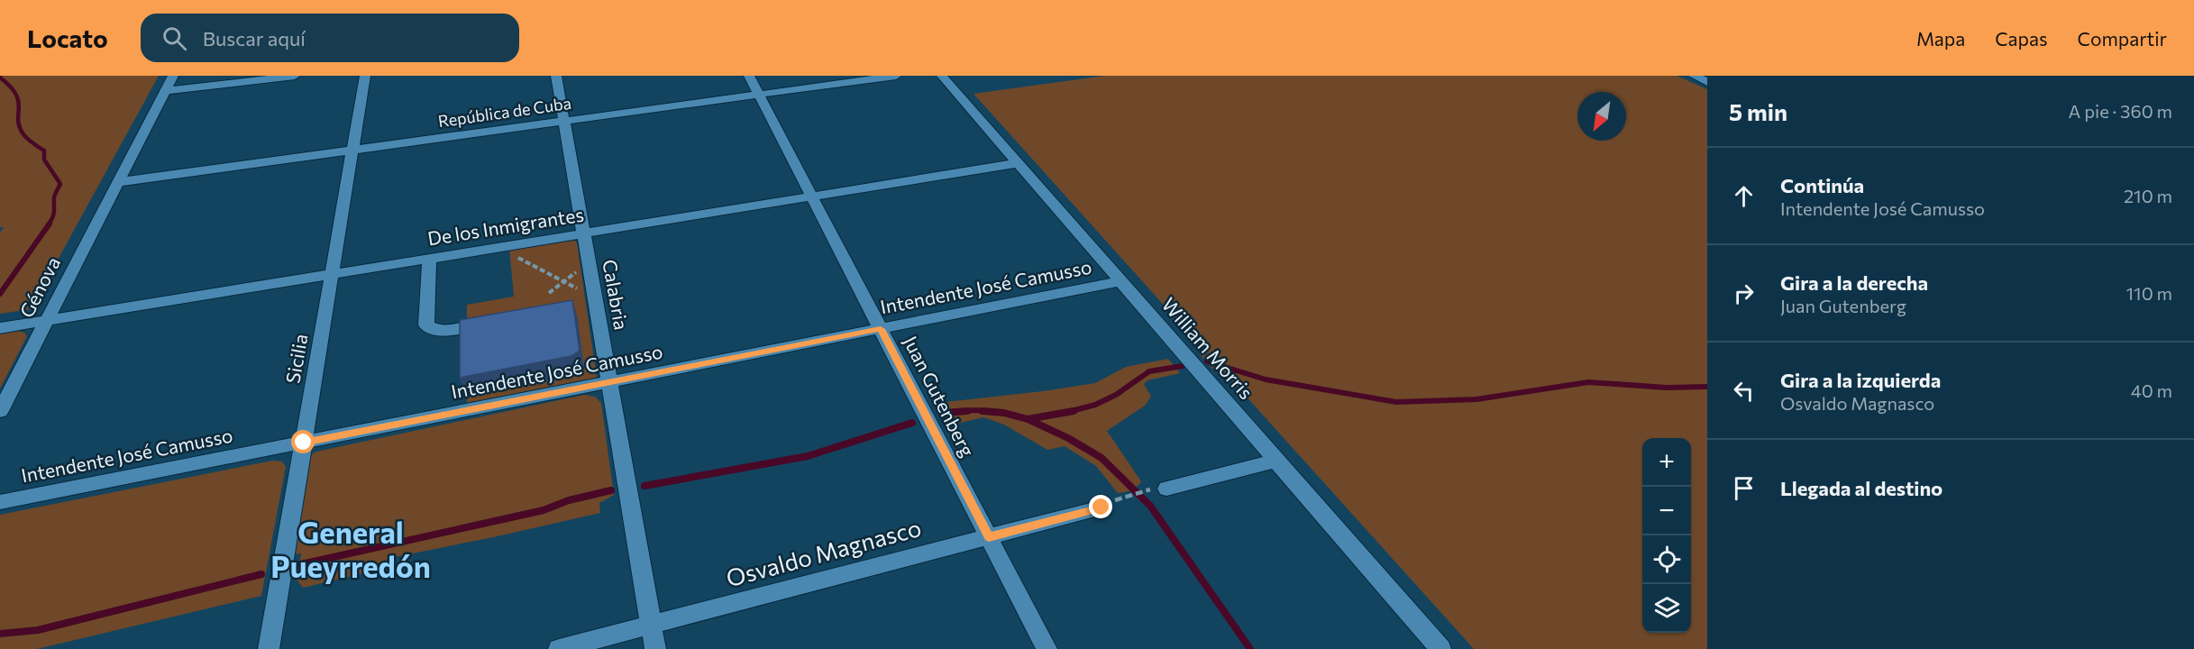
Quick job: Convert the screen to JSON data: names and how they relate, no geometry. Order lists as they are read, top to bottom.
{
  "streets": {
    "street": [
      "República de Cuba",
      "De los Inmigrantes",
      "Génova",
      "Intendente José Camusso",
      "Calabria",
      "William Morris",
      "Sicilia",
      "Juan Gutenberg",
      "Osvaldo Magnasco"
    ]
  },
  "crossings": [
    ["República de Cuba", "Génova"],
    ["República de Cuba", "Calabria"],
    ["República de Cuba", "Sicilia"],
    ["República de Cuba", "Juan Gutenberg"],
    ["De los Inmigrantes", "Génova"],
    ["De los Inmigrantes", "Calabria"],
    ["De los Inmigrantes", "William Morris"],
    ["De los Inmigrantes", "Sicilia"],
    ["De los Inmigrantes", "Juan Gutenberg"],
    ["Intendente José Camusso", "Calabria"],
    ["Intendente José Camusso", "William Morris"],
    ["Intendente José Camusso", "Sicilia"],
    ["Intendente José Camusso", "Juan Gutenberg"],
    ["Calabria", "Osvaldo Magnasco"],
    ["Juan Gutenberg", "Osvaldo Magnasco"]
  ],
  "districts": ["General Pueyrredón"],
  "north": "bottom left",
  "page": {
    "header": "Locato",
    "search": "Buscar aquí",
    "nav": ["Mapa", "Capas", "Compartir"],
    "heading": ["5 min", "A pie · 360 m"],
    "list": [
      ["Continúa", "Intendente José Camusso", "210 m"],
      ["Gira a la derecha", "Juan Gutenberg", "110 m"],
      ["Gira a la izquierda", "Osvaldo Magnasco", "40 m"],
      "Llegada al destino"
    ],
    "map_buttons": ["+", "−"]
  }
}
